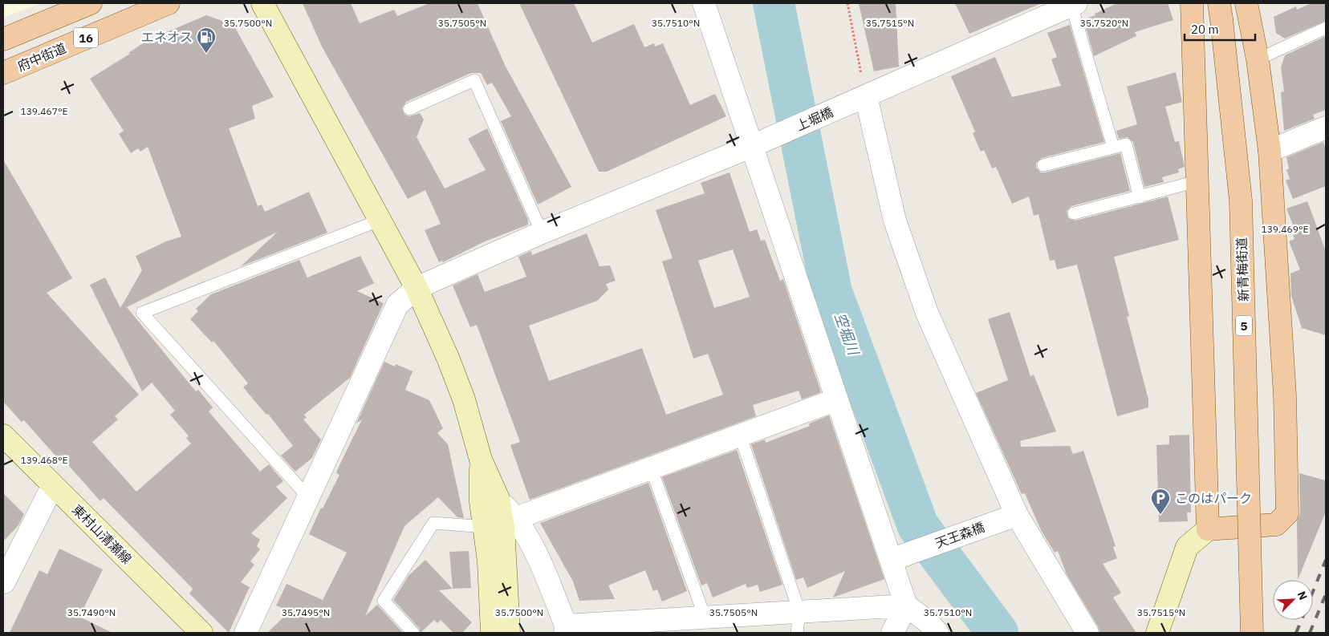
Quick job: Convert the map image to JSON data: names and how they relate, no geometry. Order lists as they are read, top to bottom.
{
  "streets": {
    "main road": [
      "16",
      "府中街道",
      "新青梅街道",
      "5"
    ],
    "street": ["上堀橋", "東村山清瀬線", "天王森橋"]
  },
  "water": ["空堀川"],
  "places": {
    "fuel station": ["エネオス"],
    "parking": ["このはパーク"]
  },
  "scale_bar": "20 m",
  "north": "top right",
  "coordinates": [
    "35.7500°N",
    "35.7505°N",
    "35.7510°N",
    "35.7515°N",
    "35.7520°N",
    "139.467°E",
    "139.469°E",
    "139.468°E",
    "35.7490°N",
    "35.7495°N"
  ]
}
